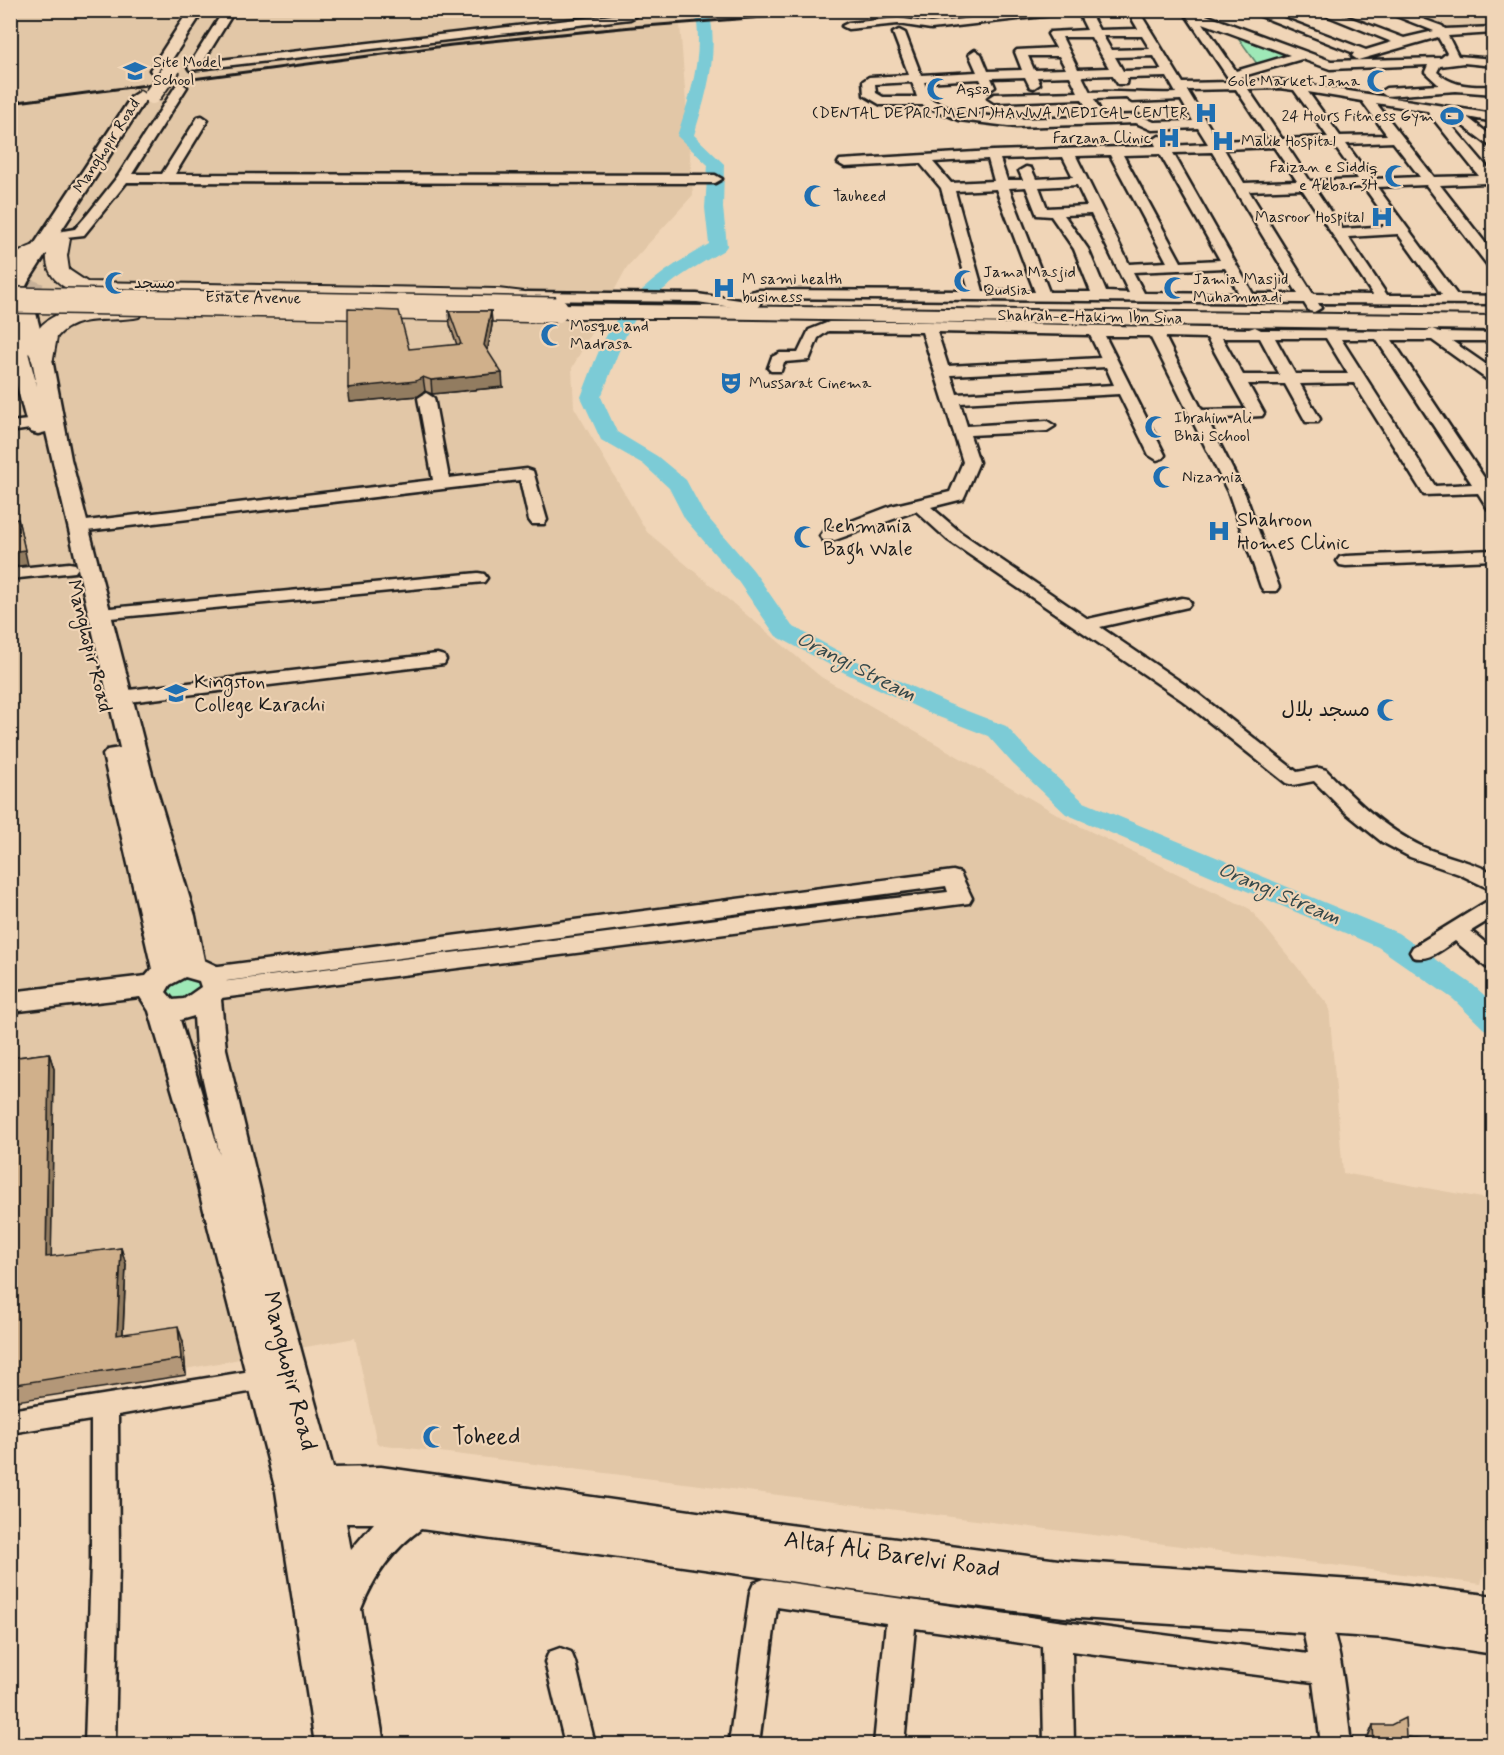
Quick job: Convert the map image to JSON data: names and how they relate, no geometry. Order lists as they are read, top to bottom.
{
  "streets": {
    "highway": ["Estate Avenue", "Shahrah-e-Hakim Ibn Sina"],
    "main road": ["Manghopir Road", "Altaf Ali Barelvi Road"]
  },
  "crossings": [
    ["Manghopir Road", "Estate Avenue"],
    ["Manghopir Road", "Altaf Ali Barelvi Road"]
  ],
  "water": ["Orangi Stream"],
  "places": {
    "school or university": ["Site Model School", "Kingston College Karachi"],
    "mosque": [
      "Gole Market Jama",
      "Aqsa",
      "Faizan e Siddiq e Akbar 3H",
      "Tauheed",
      "Jama Masjid Qudsia",
      "مسجد",
      "Jamia Masjid Muhammadi",
      "Mosque and Madrasa",
      "Ibrahim Ali Bhai School",
      "Nizamia",
      "Rehmania Bagh Wale",
      "مسجد بلال",
      "Toheed"
    ],
    "hospital": [
      "(DENTAL DEPARTMENT)HAWWA MEDICAL CENTER",
      "Farzana Clinic",
      "Malik Hospital",
      "Masroor Hospital",
      "M sami health business",
      "Shahroon Homes Clinic"
    ],
    "sports": ["24 Hours Fitness Gym"],
    "theatre": ["Mussarat Cinema"]
  }
}
